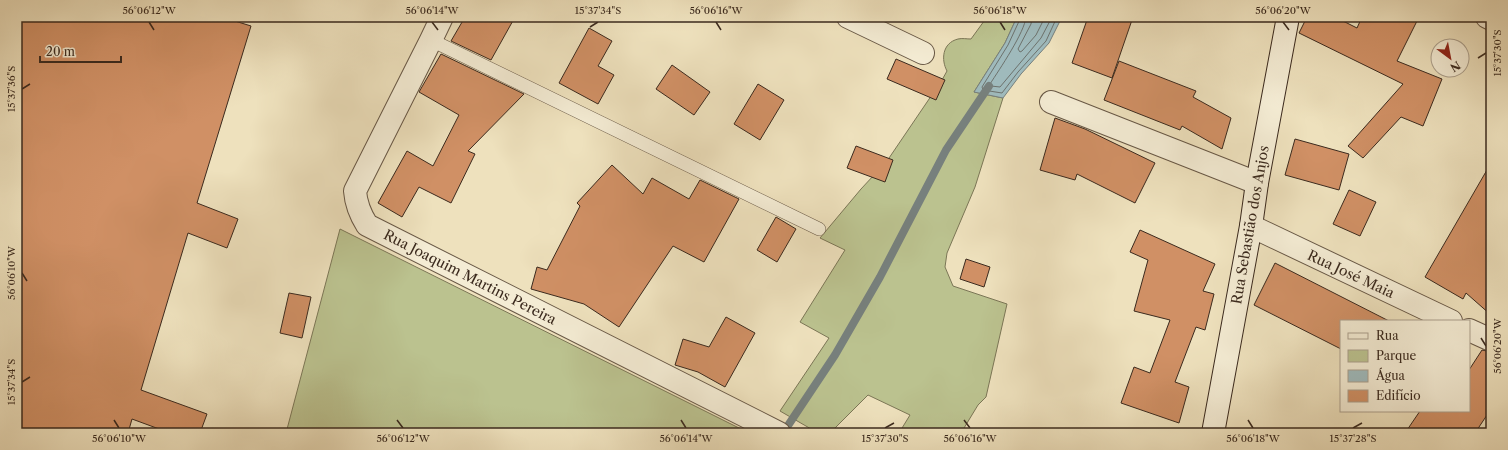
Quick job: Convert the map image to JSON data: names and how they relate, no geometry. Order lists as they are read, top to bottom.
{
  "streets": {
    "street": ["Rua Sebastião dos Anjos", "Rua José Maia", "Rua Joaquim Martins Pereira"]
  },
  "crossings": [
    ["Rua Sebastião dos Anjos", "Rua José Maia"]
  ],
  "legend": [
    "Rua",
    "Parque",
    "Água",
    "Edifício"
  ],
  "scale_bar": "20 m",
  "north": "bottom right",
  "coordinates": [
    "56°06'12\"W",
    "56°06'14\"W",
    "15°37'34\"S",
    "56°06'16\"W",
    "56°06'18\"W",
    "56°06'20\"W",
    "15°37'30\"S",
    "15°37'36\"S",
    "56°06'10\"W",
    "15°37'28\"S"
  ]
}
